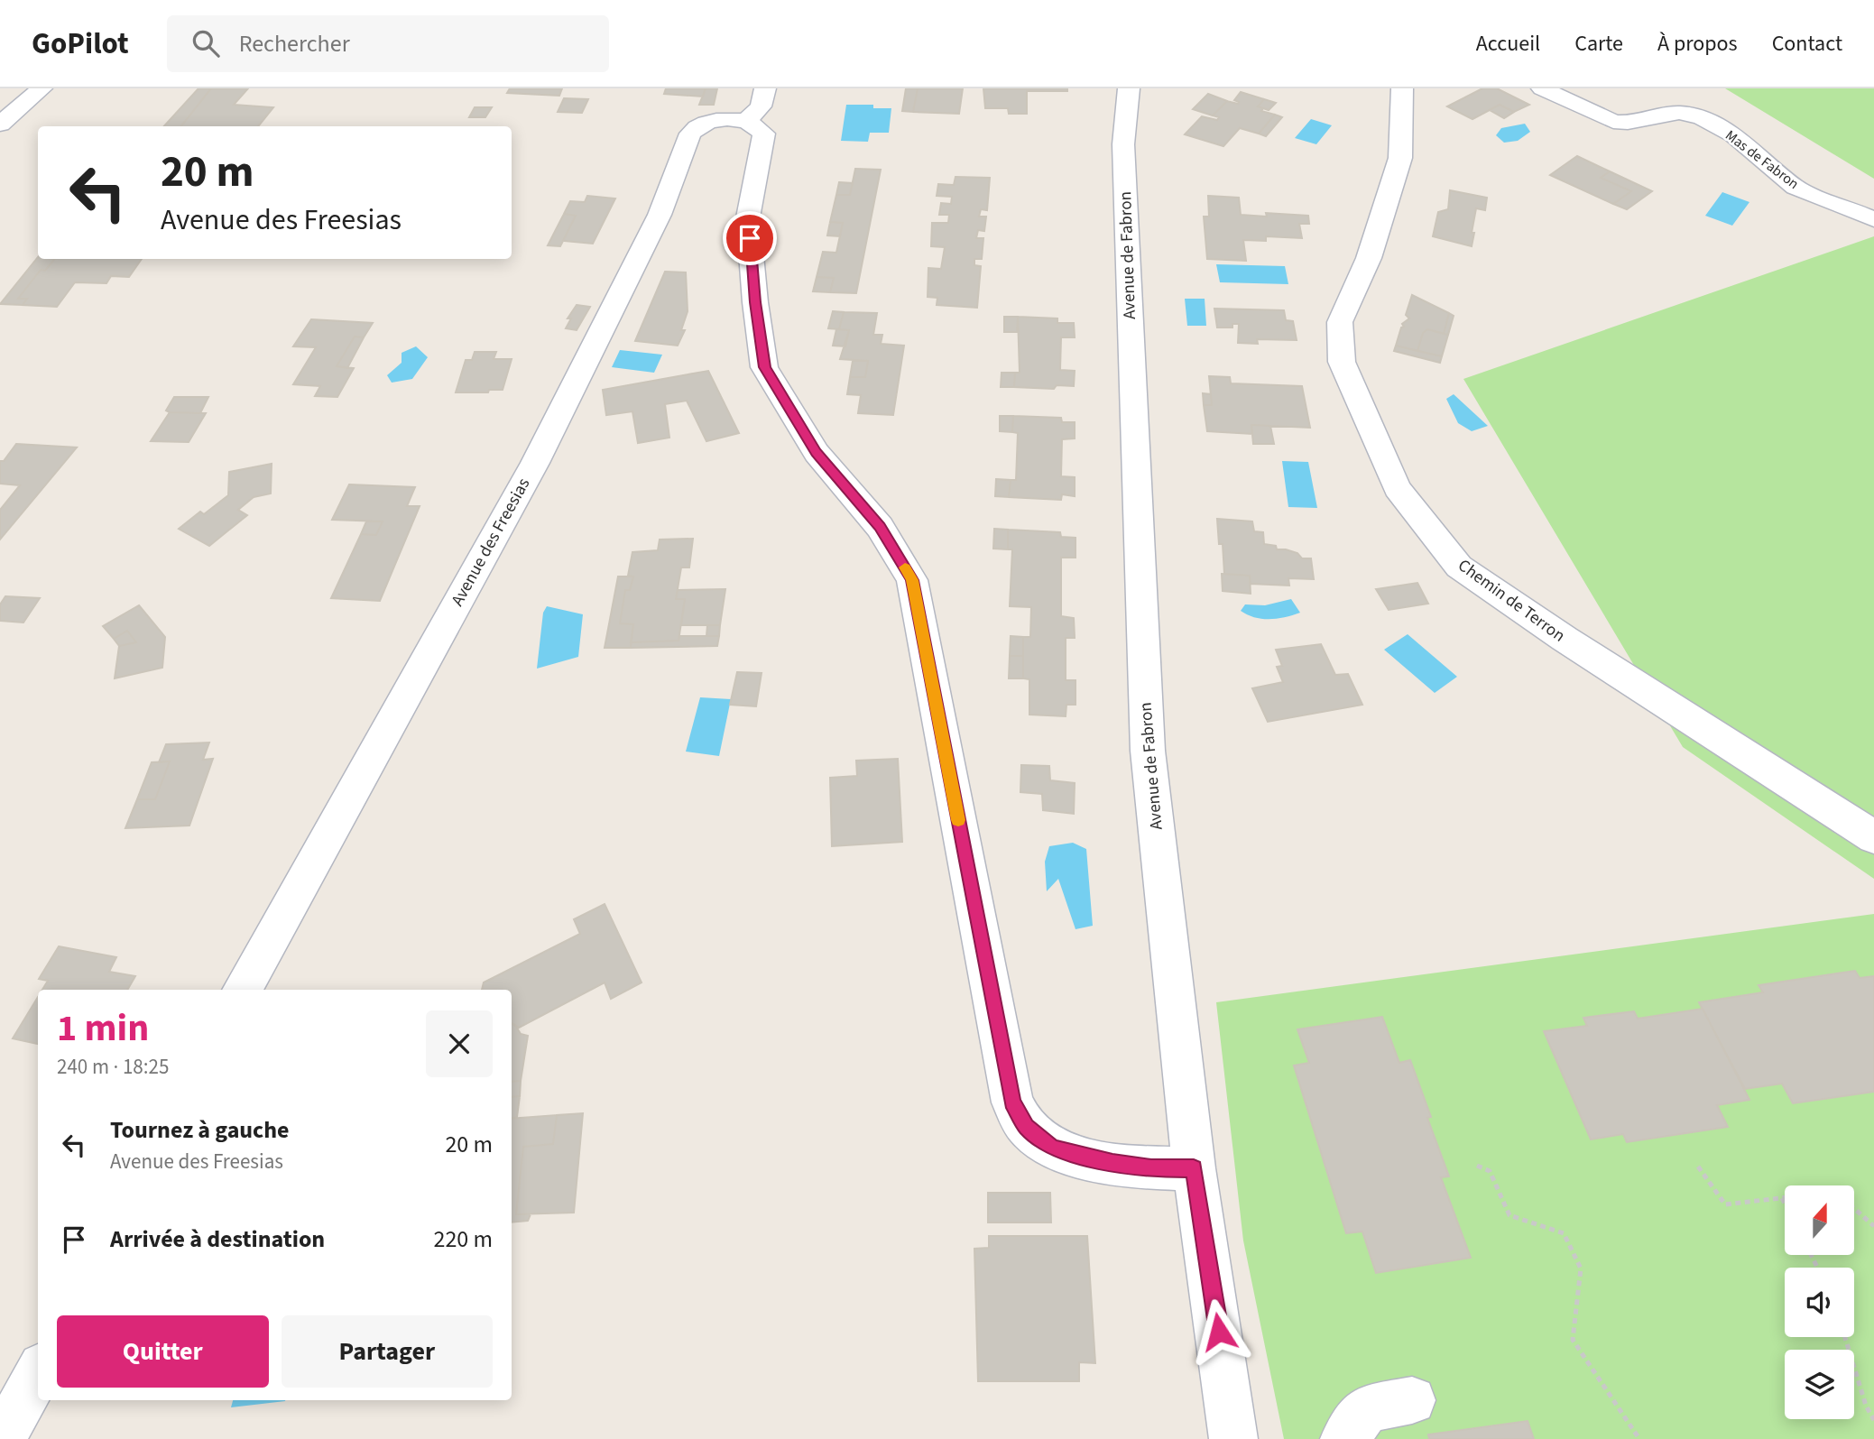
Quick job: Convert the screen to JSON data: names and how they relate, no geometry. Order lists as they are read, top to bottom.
{
  "streets": {
    "street": [
      "Mas de Fabron",
      "Avenue de Fabron",
      "Avenue des Freesias",
      "Chemin de Terron"
    ]
  },
  "north": "top",
  "page": {
    "header": "GoPilot",
    "search": "Rechercher",
    "nav": [
      "Accueil",
      "Carte",
      "À propos",
      "Contact"
    ],
    "turn": ["20 m", "Avenue des Freesias"],
    "heading": ["1 min", "240 m · 18:25"],
    "list": [
      {
        "name": "Tournez à gauche",
        "note": "Avenue des Freesias",
        "value": "20 m"
      },
      {
        "name": "Arrivée à destination",
        "value": "220 m"
      }
    ],
    "buttons": ["Quitter", "Partager"]
  }
}
